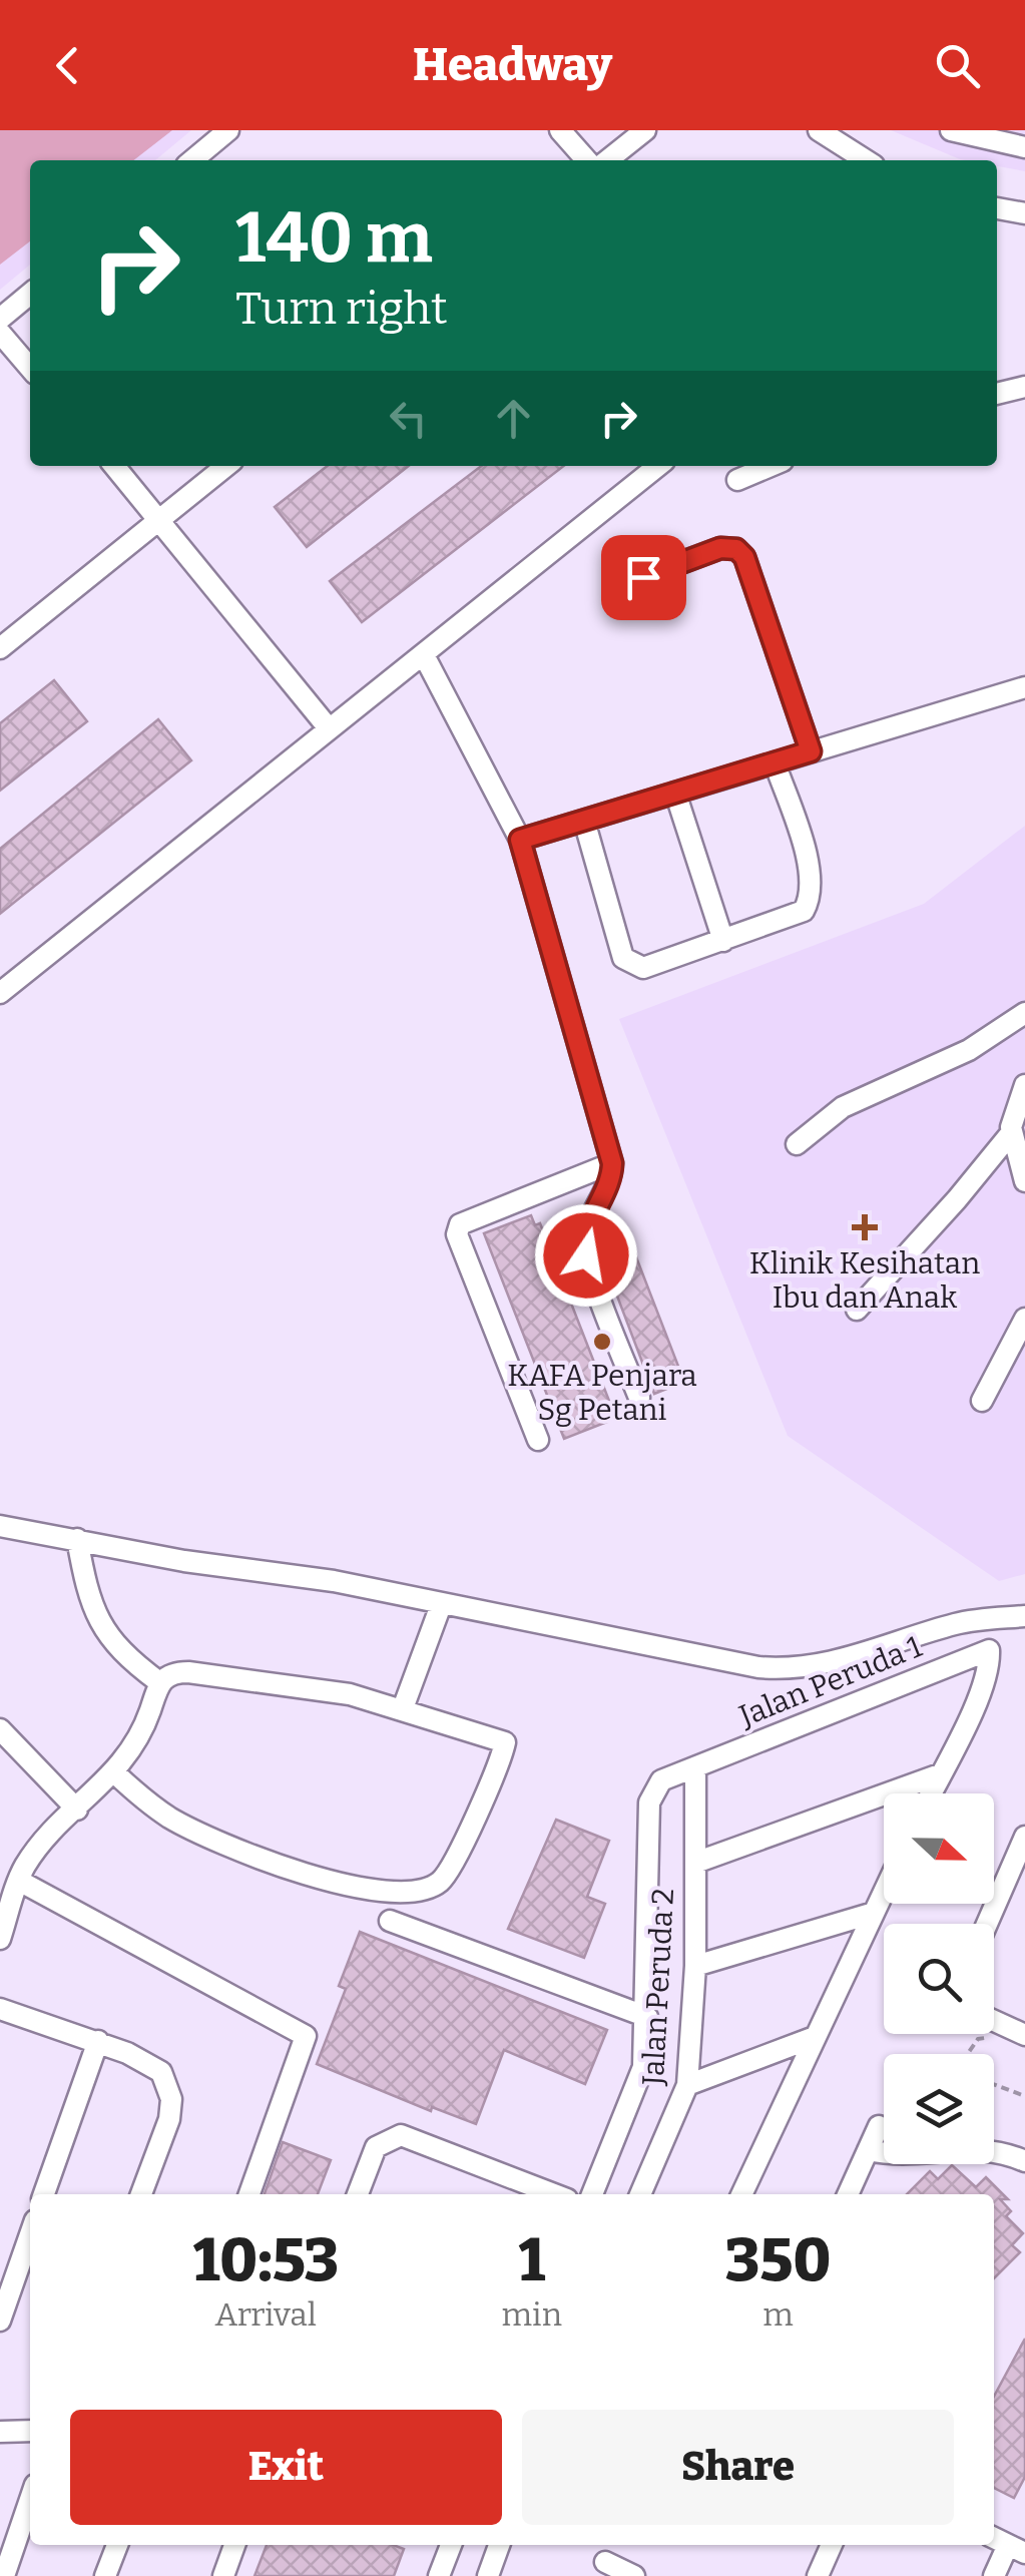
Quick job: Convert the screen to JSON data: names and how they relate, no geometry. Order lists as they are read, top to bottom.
{
  "streets": {
    "street": ["Jalan Peruda 1", "Jalan Peruda 2"]
  },
  "crossings": [
    ["Jalan Peruda 1", "Jalan Peruda 2"]
  ],
  "places": {
    "health": ["Klinik Kesihatan Ibu dan Anak"],
    "other": ["KAFA Penjara Sg Petani"]
  },
  "north": "right",
  "page": {
    "header": "Headway",
    "turn": ["140 m", "Turn right"],
    "eta": [
      "10:53",
      "Arrival",
      "1",
      "min",
      "350",
      "m"
    ],
    "buttons": ["Exit", "Share"]
  }
}
